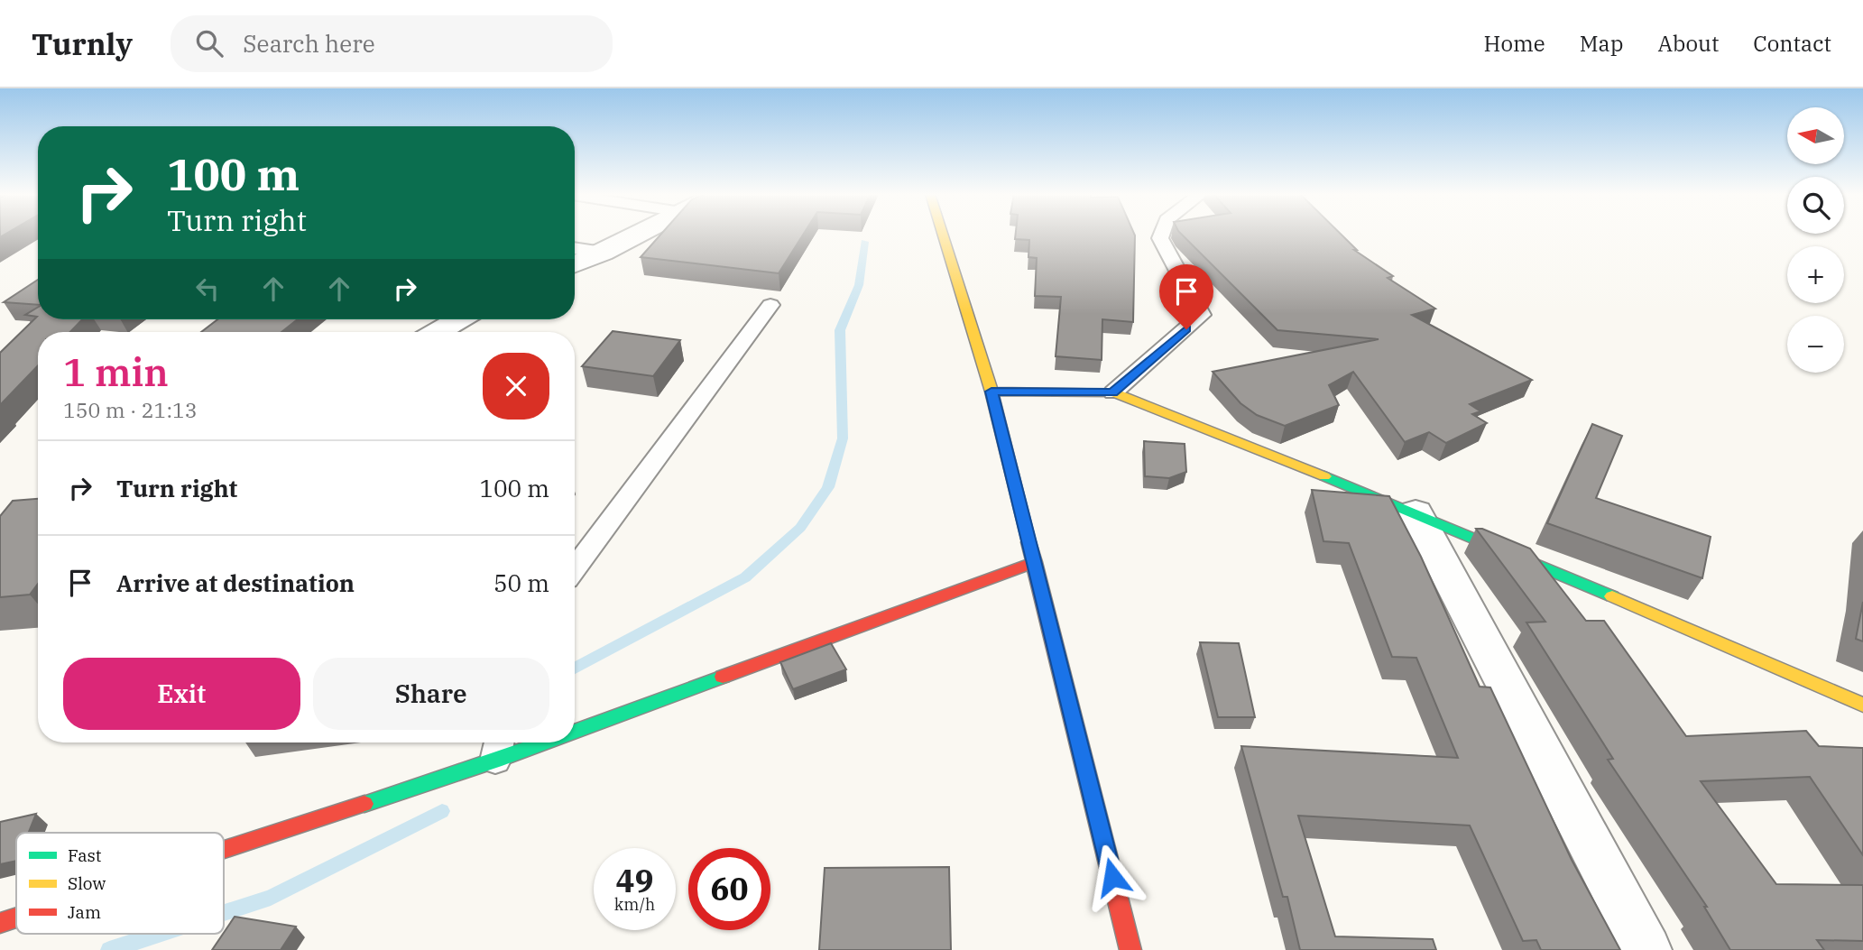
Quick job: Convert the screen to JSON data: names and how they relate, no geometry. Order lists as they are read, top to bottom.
{
  "legend": ["Fast", "Slow", "Jam"],
  "north": "left",
  "page": {
    "header": "Turnly",
    "search": "Search here",
    "nav": [
      "Home",
      "Map",
      "About",
      "Contact"
    ],
    "map_buttons": ["+", "−"],
    "turn": ["100 m", "Turn right"],
    "heading": ["1 min", "150 m · 21:13"],
    "list": [
      {
        "name": "Turn right",
        "value": "100 m"
      },
      {
        "name": "Arrive at destination",
        "value": "50 m"
      }
    ],
    "buttons": ["Exit", "Share"],
    "speed": "49 km/h",
    "limit": "60"
  }
}
